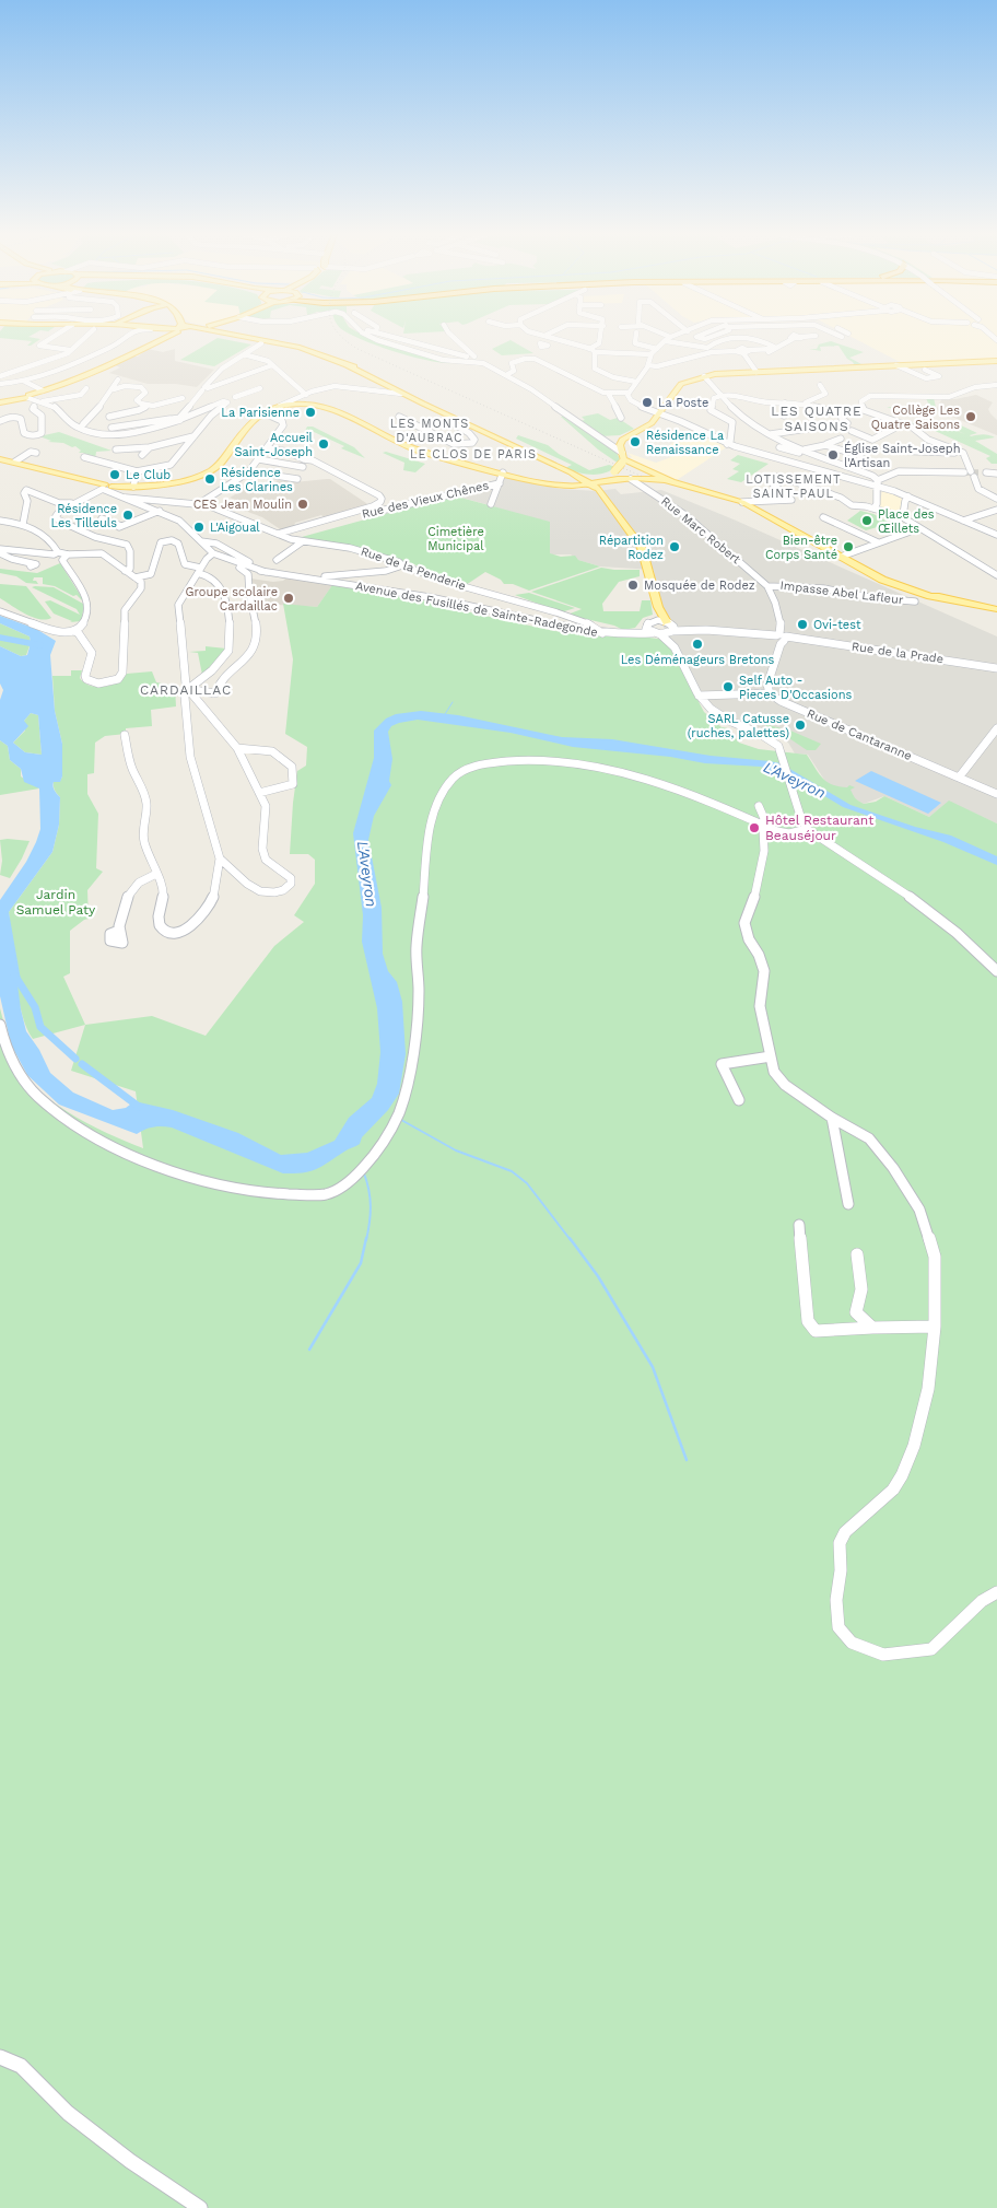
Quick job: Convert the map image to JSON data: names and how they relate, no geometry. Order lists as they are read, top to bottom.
{
  "streets": {
    "street": [
      "Rue des Vieux Chênes",
      "Rue Marc Robert",
      "Rue de la Penderie",
      "Impasse Abel Lafleur",
      "Avenue des Fusillés de Sainte-Radegonde",
      "Rue de la Prade",
      "Rue de Cantaranne"
    ]
  },
  "crossings": [
    ["Rue Marc Robert", "Impasse Abel Lafleur"],
    ["Rue de la Penderie", "Avenue des Fusillés de Sainte-Radegonde"]
  ],
  "districts": [
    "LES QUATRE SAISONS",
    "LES MONTS D'AUBRAC",
    "LE CLOS DE PARIS",
    "LOTISSEMENT SAINT-PAUL",
    "CARDAILLAC"
  ],
  "water": ["L'Aveyron"],
  "parks": ["Cimetière Municipal", "Jardin Samuel Paty"],
  "places": [
    "La Poste",
    "La Parisienne",
    "Collège Les Quatre Saisons",
    "Résidence La Renaissance",
    "Accueil Saint-Joseph",
    "Église Saint-Joseph l'Artisan",
    "Le Club",
    "Résidence Les Clarines",
    "CES Jean Moulin",
    "Résidence Les Tilleuls",
    "Place des Œillets",
    "L'Aigoual",
    "Répartition Rodez",
    "Bien-être Corps Santé",
    "Mosquée de Rodez",
    "Groupe scolaire Cardaillac",
    "Ovi-test",
    "Les Déménageurs Bretons",
    "Self Auto - Pieces D'Occasions",
    "SARL Catusse (ruches, palettes)",
    "Hôtel Restaurant Beauséjour"
  ]
}
